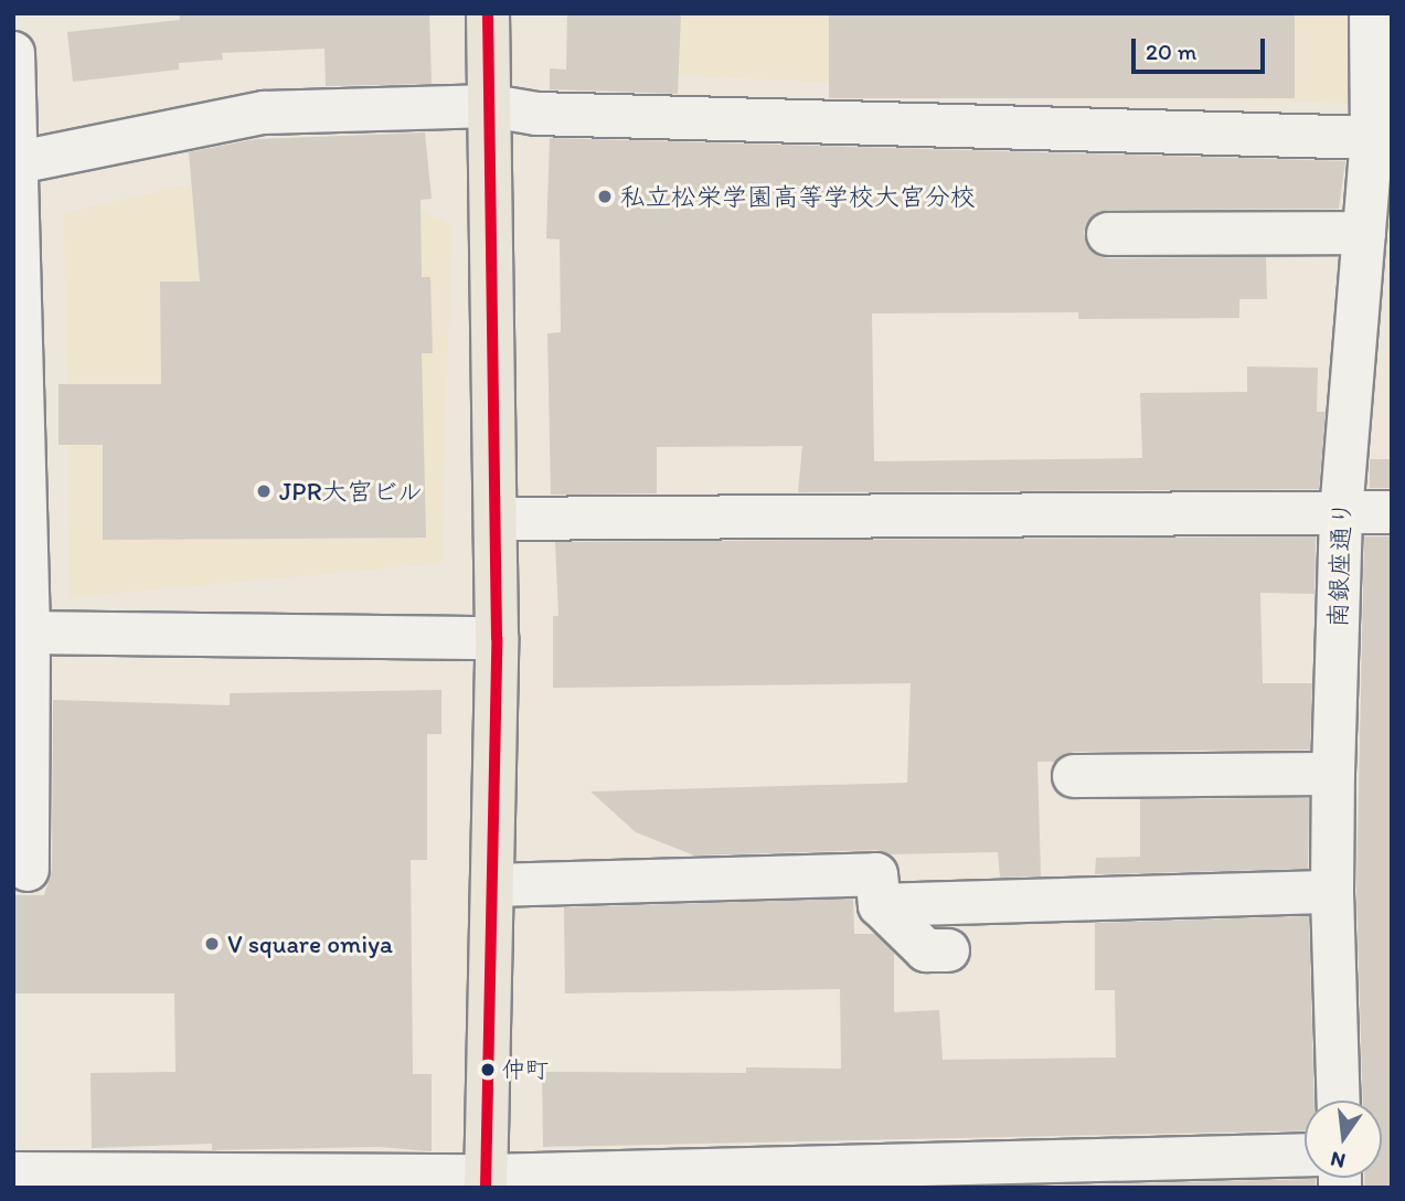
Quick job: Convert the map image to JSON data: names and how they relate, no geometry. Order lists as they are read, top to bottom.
{
  "streets": {
    "street": ["南銀座通り"]
  },
  "places": [
    "私立松栄学園高等学校大宮分校",
    "JPR大宮ビル",
    "V square omiya",
    "仲町"
  ],
  "scale_bar": "20 m",
  "north": "bottom"
}
